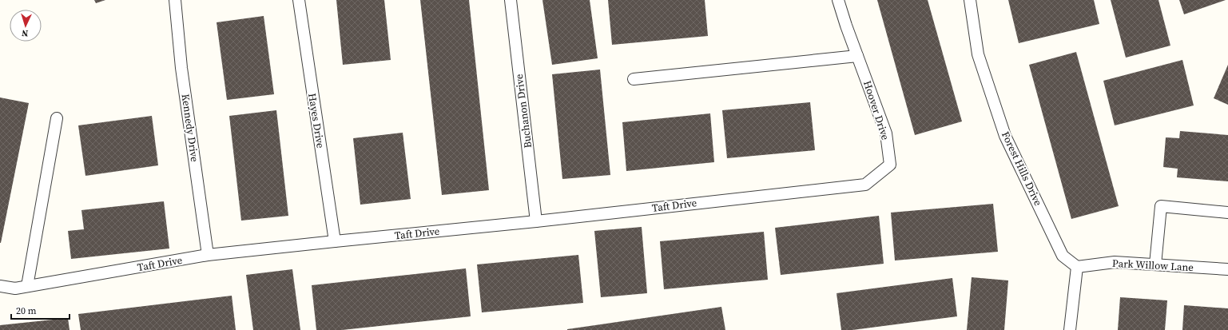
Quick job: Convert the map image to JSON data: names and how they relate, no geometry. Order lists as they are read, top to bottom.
{
  "streets": {
    "lane": [
      "Hoover Drive",
      "Buchanon Drive",
      "Hayes Drive",
      "Kennedy Drive",
      "Forest Hills Drive",
      "Taft Drive",
      "Park Willow Lane"
    ]
  },
  "crossings": [
    ["Hoover Drive", "Taft Drive"],
    ["Buchanon Drive", "Taft Drive"],
    ["Hayes Drive", "Taft Drive"],
    ["Kennedy Drive", "Taft Drive"],
    ["Forest Hills Drive", "Park Willow Lane"]
  ],
  "scale_bar": "20 m",
  "north": "bottom"
}
